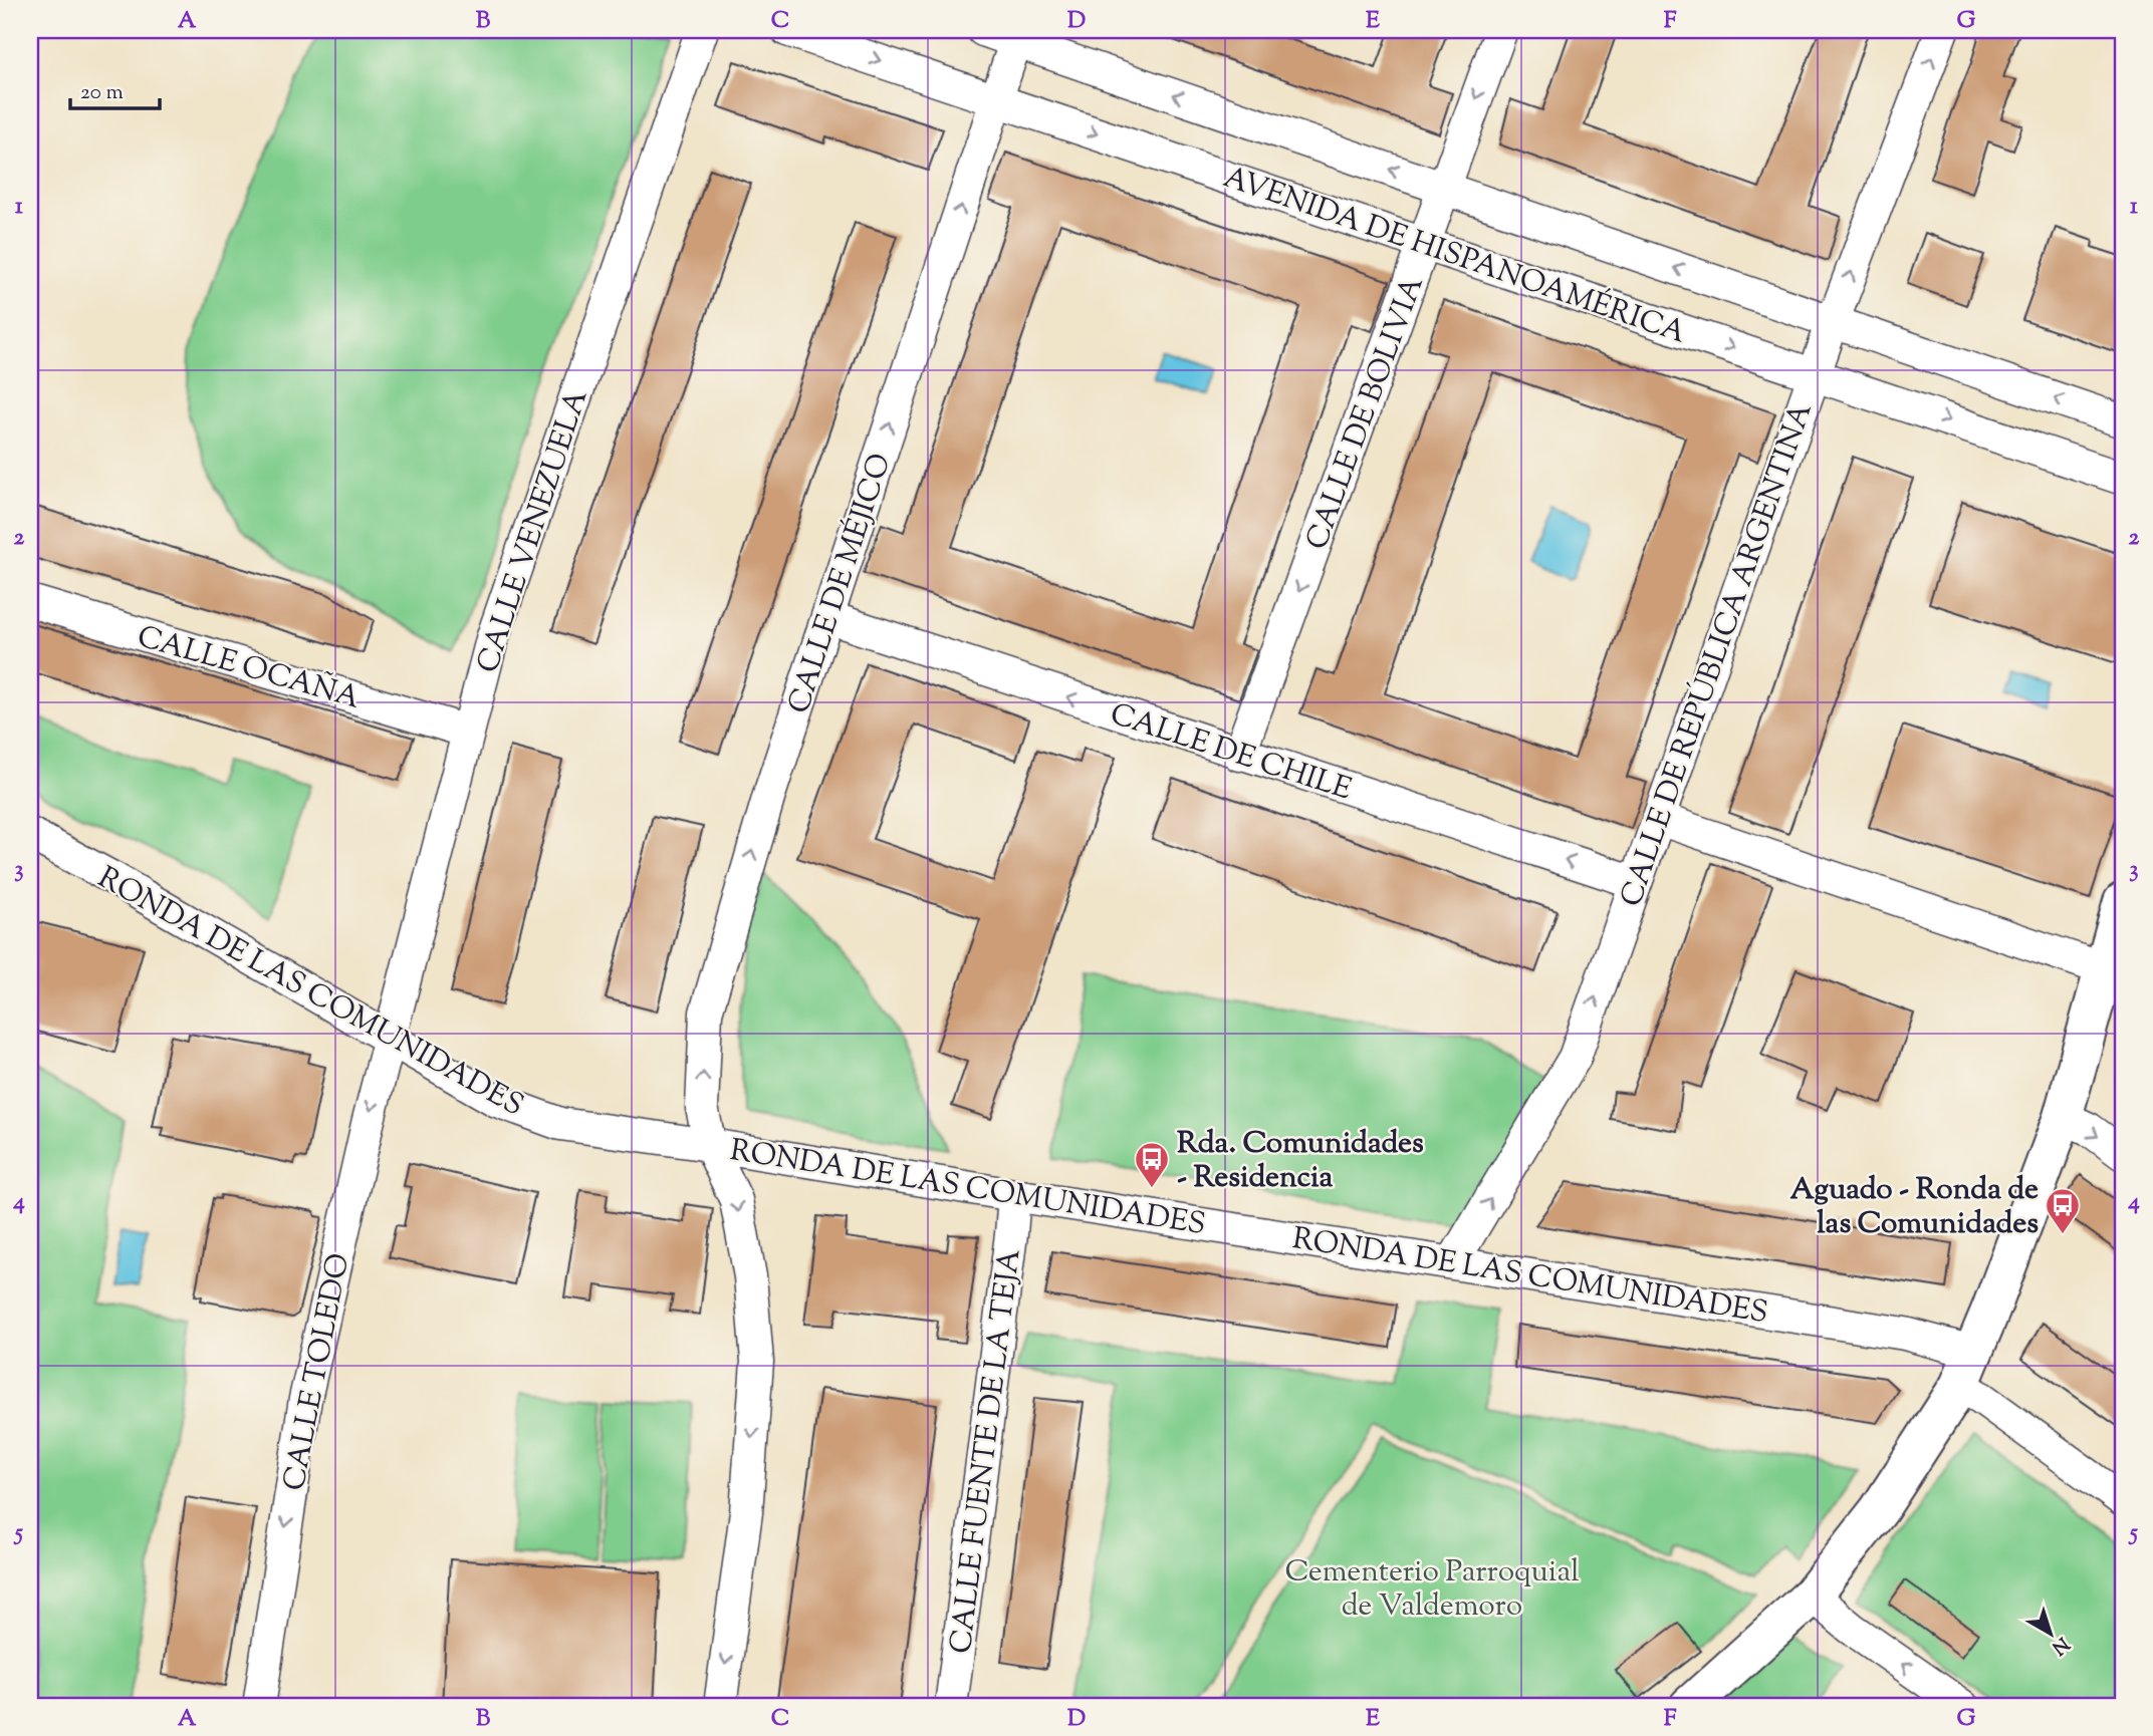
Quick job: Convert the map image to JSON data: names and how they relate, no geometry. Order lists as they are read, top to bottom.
{
  "streets": {
    "street": [
      "AVENIDA DE HISPANOAMÉRICA",
      "CALLE DE BOLIVIA",
      "CALLE VENEZUELA",
      "CALLE DE MÉJICO",
      "CALLE DE REPÚBLICA ARGENTINA",
      "CALLE OCAÑA",
      "CALLE DE CHILE",
      "RONDA DE LAS COMUNIDADES",
      "CALLE TOLEDO",
      "CALLE FUENTE DE LA TEJA"
    ]
  },
  "crossings": [
    ["AVENIDA DE HISPANOAMÉRICA", "CALLE DE BOLIVIA"],
    ["AVENIDA DE HISPANOAMÉRICA", "CALLE DE MÉJICO"],
    ["AVENIDA DE HISPANOAMÉRICA", "CALLE DE REPÚBLICA ARGENTINA"],
    ["CALLE DE BOLIVIA", "CALLE DE CHILE"],
    ["CALLE VENEZUELA", "CALLE OCAÑA"],
    ["CALLE VENEZUELA", "RONDA DE LAS COMUNIDADES"],
    ["CALLE VENEZUELA", "CALLE TOLEDO"],
    ["CALLE DE MÉJICO", "CALLE DE CHILE"],
    ["CALLE DE MÉJICO", "RONDA DE LAS COMUNIDADES"],
    ["CALLE DE REPÚBLICA ARGENTINA", "CALLE DE CHILE"],
    ["CALLE DE REPÚBLICA ARGENTINA", "RONDA DE LAS COMUNIDADES"],
    ["RONDA DE LAS COMUNIDADES", "CALLE TOLEDO"],
    ["RONDA DE LAS COMUNIDADES", "CALLE FUENTE DE LA TEJA"]
  ],
  "one_way": [
    "CALLE DE BOLIVIA",
    "CALLE DE REPÚBLICA ARGENTINA",
    "CALLE DE CHILE",
    "CALLE TOLEDO"
  ],
  "parks": ["Cementerio Parroquial de Valdemoro"],
  "places": {
    "bus stop": ["Rda. Comunidades - Residencia", "Aguado - Ronda de las Comunidades"]
  },
  "scale_bar": "20 m",
  "north": "bottom right",
  "grid": {
    "columns": [
      "A",
      "B",
      "C",
      "D",
      "E",
      "F",
      "G"
    ],
    "rows": [
      "1",
      "2",
      "3",
      "4",
      "5"
    ]
  }
}
